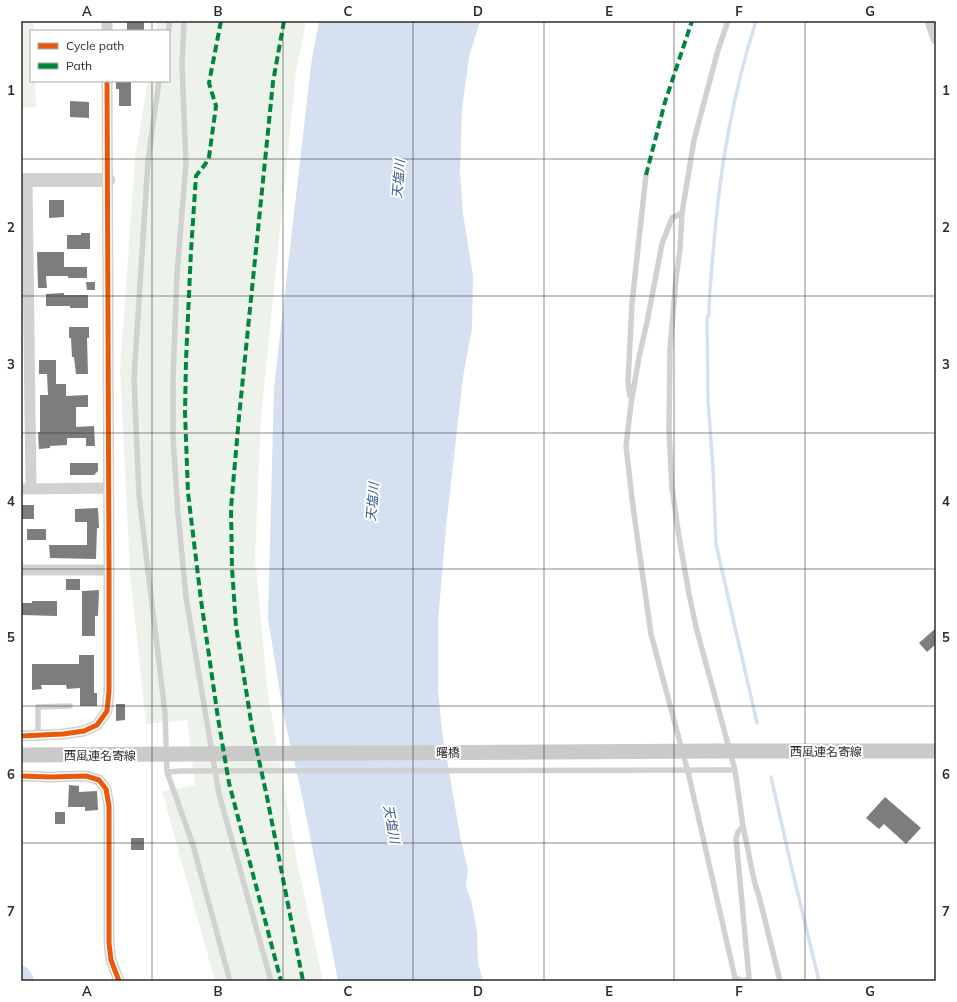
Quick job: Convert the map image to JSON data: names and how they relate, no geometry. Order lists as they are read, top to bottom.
{
  "streets": {
    "main road": ["西風連名寄線", "曙橋"]
  },
  "crossings": [
    ["西風連名寄線", "曙橋"]
  ],
  "water": ["天塩川"],
  "legend": ["Cycle path", "Path"],
  "grid": {
    "columns": [
      "A",
      "B",
      "C",
      "D",
      "E",
      "F",
      "G"
    ],
    "rows": [
      "1",
      "2",
      "3",
      "4",
      "5",
      "6",
      "7"
    ]
  }
}
